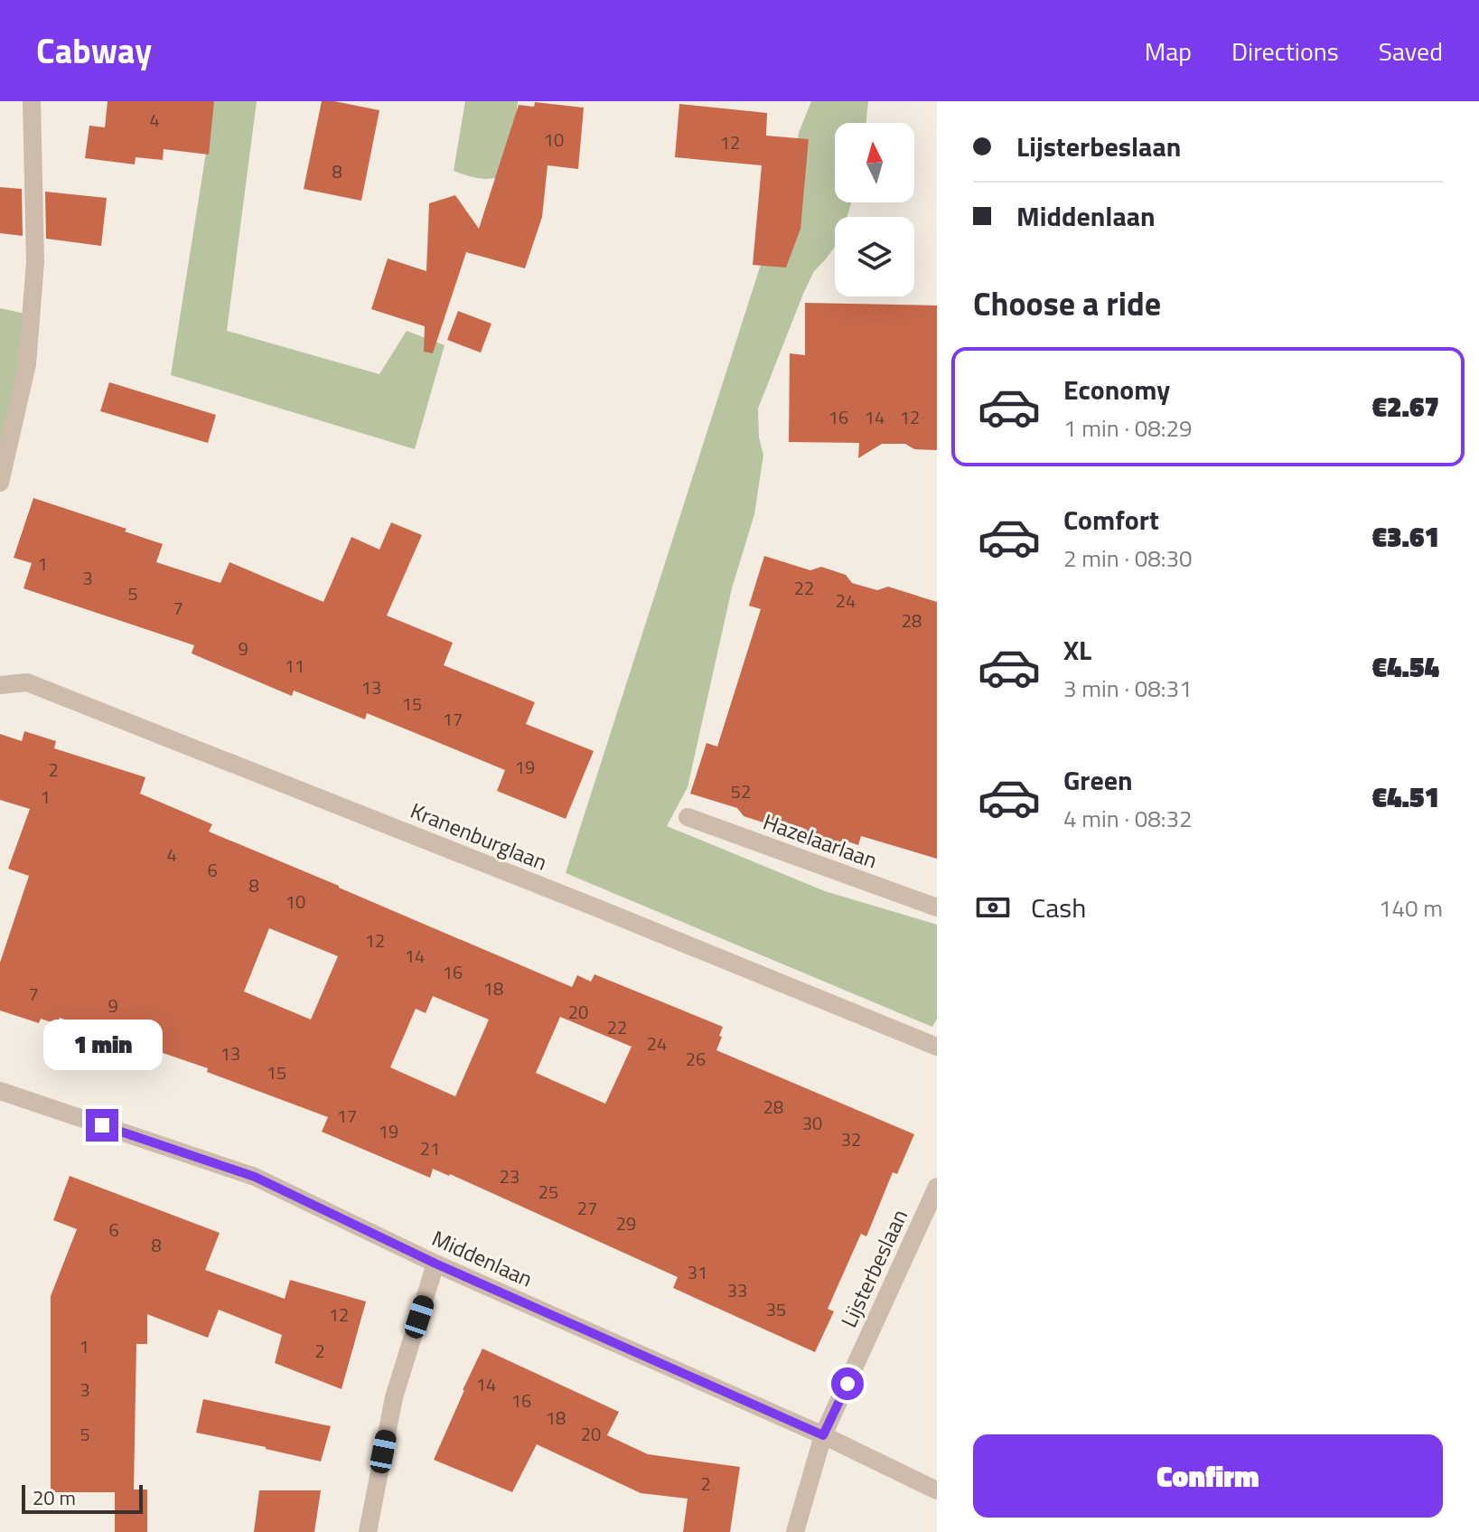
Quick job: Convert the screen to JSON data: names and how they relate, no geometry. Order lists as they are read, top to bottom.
{
  "streets": {
    "street": [
      "Kranenburglaan",
      "Hazelaarlaan",
      "Middenlaan",
      "Lijsterbeslaan"
    ]
  },
  "crossings": [
    ["Middenlaan", "Lijsterbeslaan"]
  ],
  "house_numbers": [
    "4",
    "10",
    "12",
    "8",
    "16",
    "14",
    "12",
    "1",
    "3",
    "22",
    "5",
    "24",
    "7",
    "28",
    "9",
    "11",
    "13",
    "15",
    "17",
    "19",
    "2",
    "52",
    "1",
    "4",
    "6",
    "8",
    "10",
    "12",
    "14",
    "16",
    "18",
    "7",
    "9",
    "20",
    "22",
    "24",
    "13",
    "26",
    "15",
    "28",
    "17",
    "30",
    "19",
    "32",
    "21",
    "23",
    "25",
    "27",
    "29",
    "6",
    "8",
    "31",
    "33",
    "35",
    "12",
    "1",
    "2",
    "14",
    "3",
    "16",
    "18",
    "5",
    "20",
    "2"
  ],
  "scale_bar": "20 m",
  "north": "top",
  "page": {
    "header": "Cabway",
    "nav": ["Map", "Directions", "Saved"],
    "banner": ["Lijsterbeslaan", "Middenlaan"],
    "heading": "Choose a ride",
    "list": [
      {
        "name": "Economy",
        "note": "1 min · 08:29",
        "value": "€2.67"
      },
      {
        "name": "Comfort",
        "note": "2 min · 08:30",
        "value": "€3.61"
      },
      {
        "name": "XL",
        "note": "3 min · 08:31",
        "value": "€4.54"
      },
      {
        "name": "Green",
        "note": "4 min · 08:32",
        "value": "€4.51"
      }
    ],
    "pay": ["Cash", "140 m"],
    "bubble": "1 min",
    "buttons": "Confirm",
    "scale": "20 m"
  }
}
